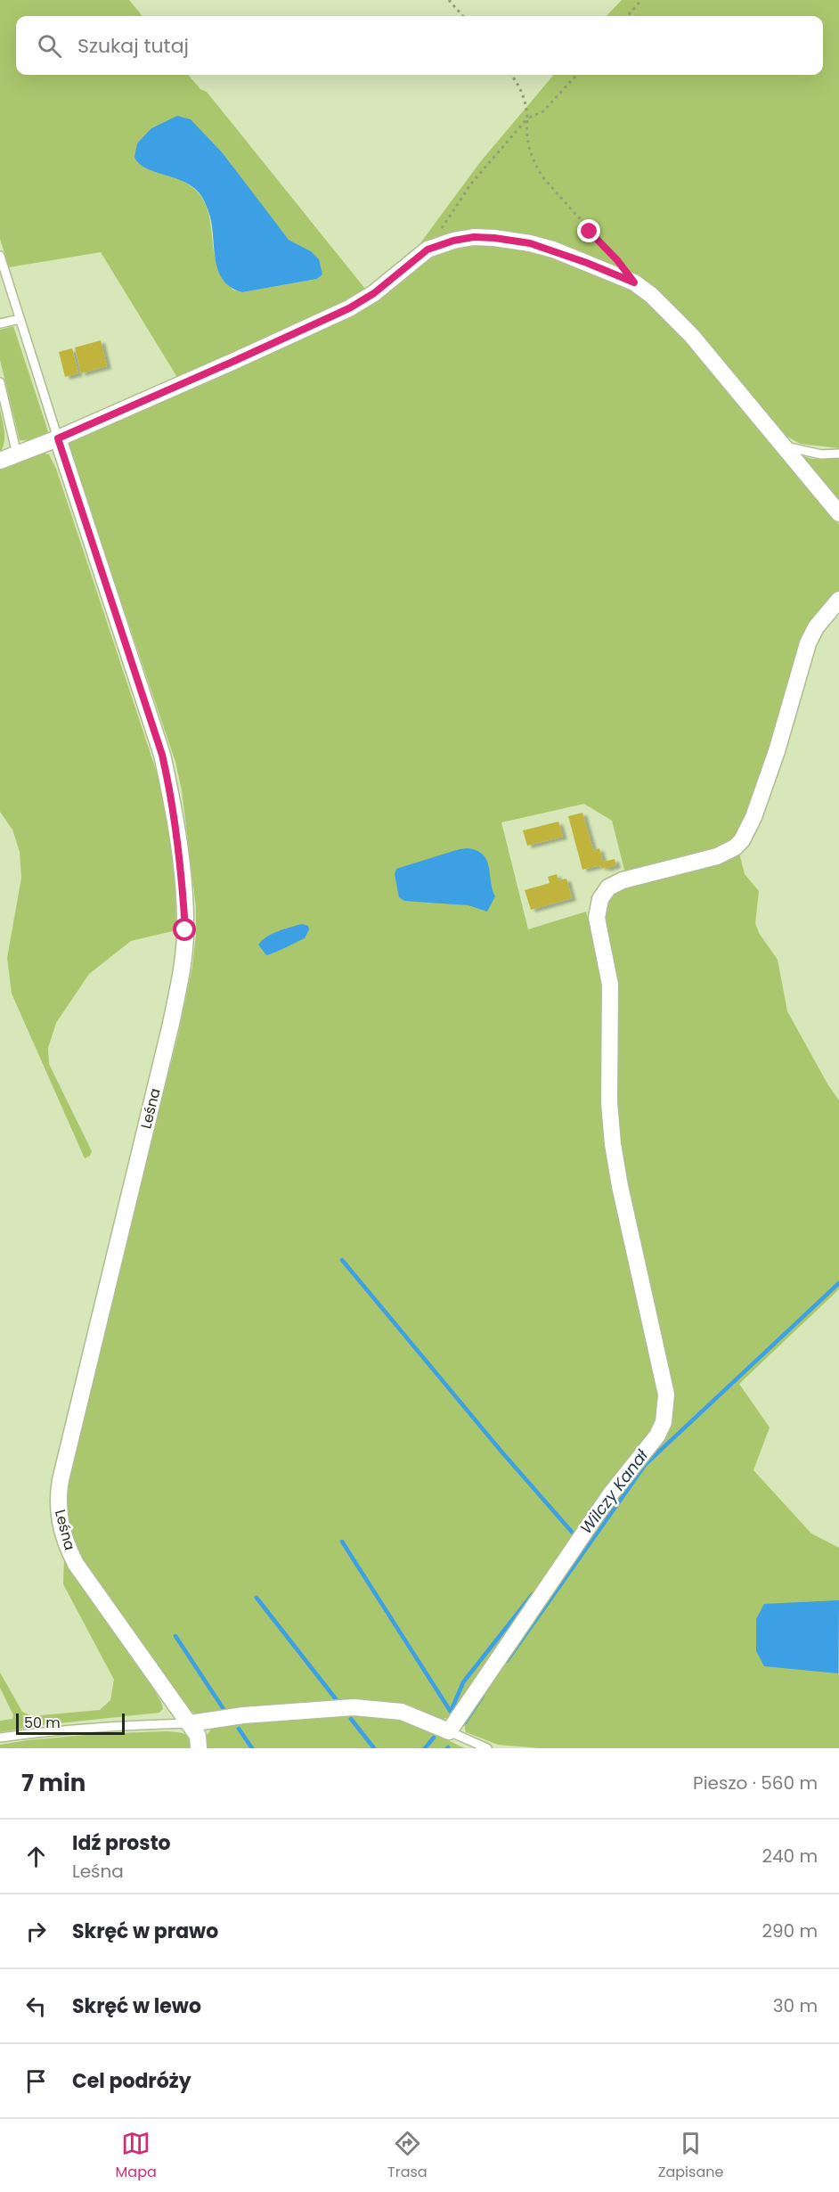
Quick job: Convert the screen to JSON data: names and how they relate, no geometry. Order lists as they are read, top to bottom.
{
  "streets": {
    "street": ["Leśna"]
  },
  "water": ["Wilczy Kanał"],
  "scale_bar": "50 m",
  "page": {
    "search": "Szukaj tutaj",
    "scale": "50 m",
    "heading": ["7 min", "Pieszo · 560 m"],
    "list": [
      ["Idź prosto", "Leśna", "240 m"],
      ["Skręć w prawo", "290 m"],
      ["Skręć w lewo", "30 m"],
      "Cel podróży"
    ],
    "nav": ["Mapa", "Trasa", "Zapisane"]
  }
}
